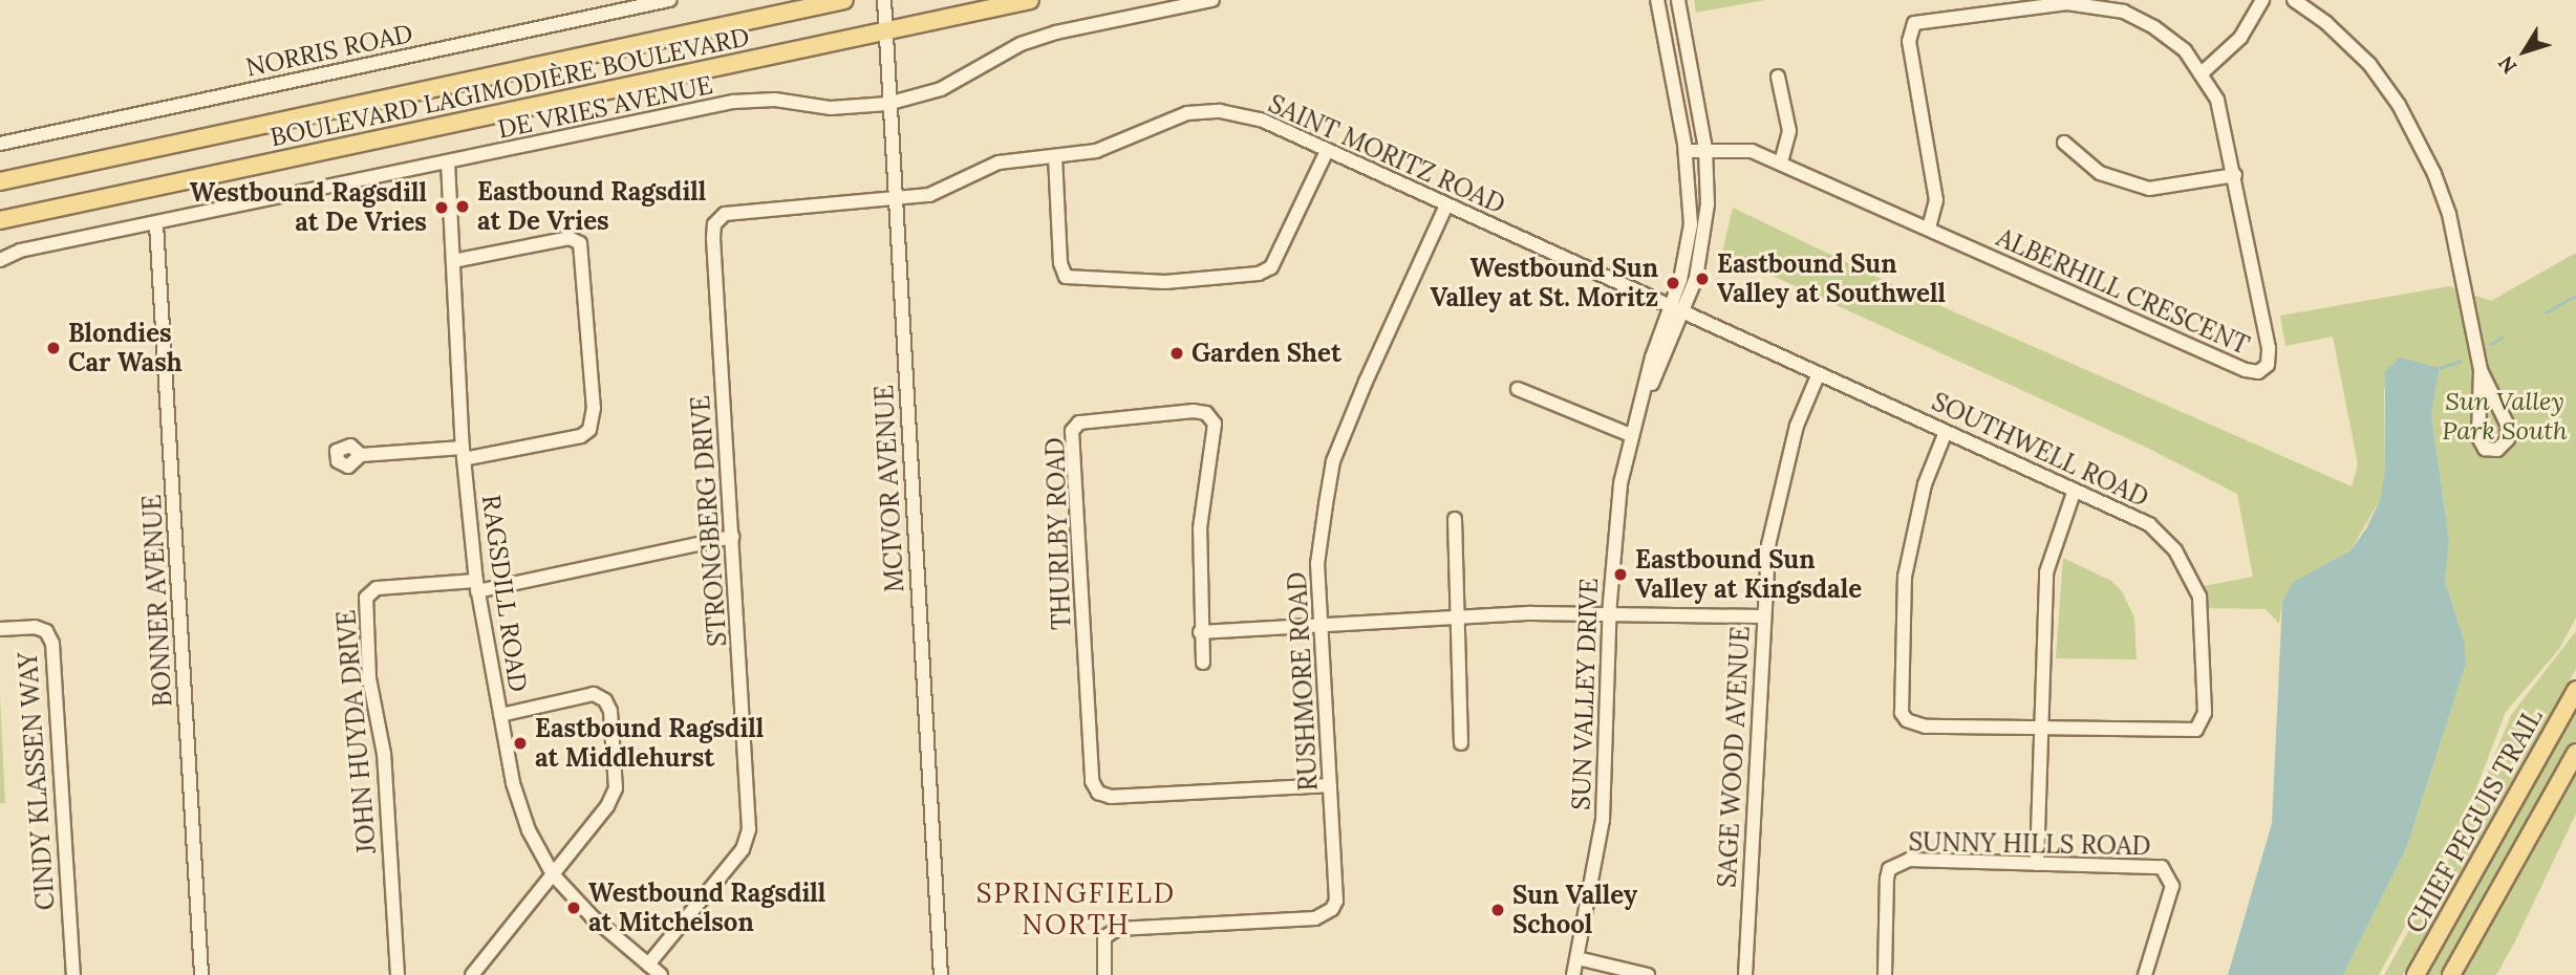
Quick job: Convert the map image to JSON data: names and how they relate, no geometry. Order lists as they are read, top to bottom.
{
  "streets": {
    "main road": ["BOULEVARD LAGIMODIÈRE BOULEVARD", "CHIEF PEGUIS TRAIL"],
    "street": [
      "NORRIS ROAD",
      "DE VRIES AVENUE",
      "SAINT MORITZ ROAD",
      "ALBERHILL CRESCENT",
      "SOUTHWELL ROAD",
      "MCIVOR AVENUE",
      "STRONGBERG DRIVE",
      "THURLBY ROAD",
      "RAGSDILL ROAD",
      "BONNER AVENUE",
      "RUSHMORE ROAD",
      "SUN VALLEY DRIVE",
      "JOHN HUYDA DRIVE",
      "SAGE WOOD AVENUE",
      "CINDY KLASSEN WAY",
      "SUNNY HILLS ROAD"
    ]
  },
  "crossings": [
    ["BOULEVARD LAGIMODIÈRE BOULEVARD", "MCIVOR AVENUE"],
    ["DE VRIES AVENUE", "MCIVOR AVENUE"],
    ["DE VRIES AVENUE", "RAGSDILL ROAD"],
    ["DE VRIES AVENUE", "BONNER AVENUE"],
    ["SAINT MORITZ ROAD", "SOUTHWELL ROAD"],
    ["SAINT MORITZ ROAD", "MCIVOR AVENUE"],
    ["SAINT MORITZ ROAD", "STRONGBERG DRIVE"],
    ["SAINT MORITZ ROAD", "RUSHMORE ROAD"],
    ["SAINT MORITZ ROAD", "SUN VALLEY DRIVE"],
    ["ALBERHILL CRESCENT", "SUN VALLEY DRIVE"],
    ["SOUTHWELL ROAD", "SUN VALLEY DRIVE"],
    ["SOUTHWELL ROAD", "SAGE WOOD AVENUE"],
    ["MCIVOR AVENUE", "STRONGBERG DRIVE"],
    ["STRONGBERG DRIVE", "RAGSDILL ROAD"],
    ["THURLBY ROAD", "RUSHMORE ROAD"],
    ["RAGSDILL ROAD", "JOHN HUYDA DRIVE"]
  ],
  "districts": ["SPRINGFIELD NORTH"],
  "parks": ["Sun Valley Park South"],
  "places": [
    "Eastbound Ragsdill at De Vries",
    "Westbound Ragsdill at De Vries",
    "Eastbound Sun Valley at Southwell",
    "Westbound Sun Valley at St. Moritz",
    "Blondies Car Wash",
    "Garden Shet",
    "Eastbound Sun Valley at Kingsdale",
    "Eastbound Ragsdill at Middlehurst",
    "Westbound Ragsdill at Mitchelson",
    "Sun Valley School"
  ],
  "north": "bottom left"
}
